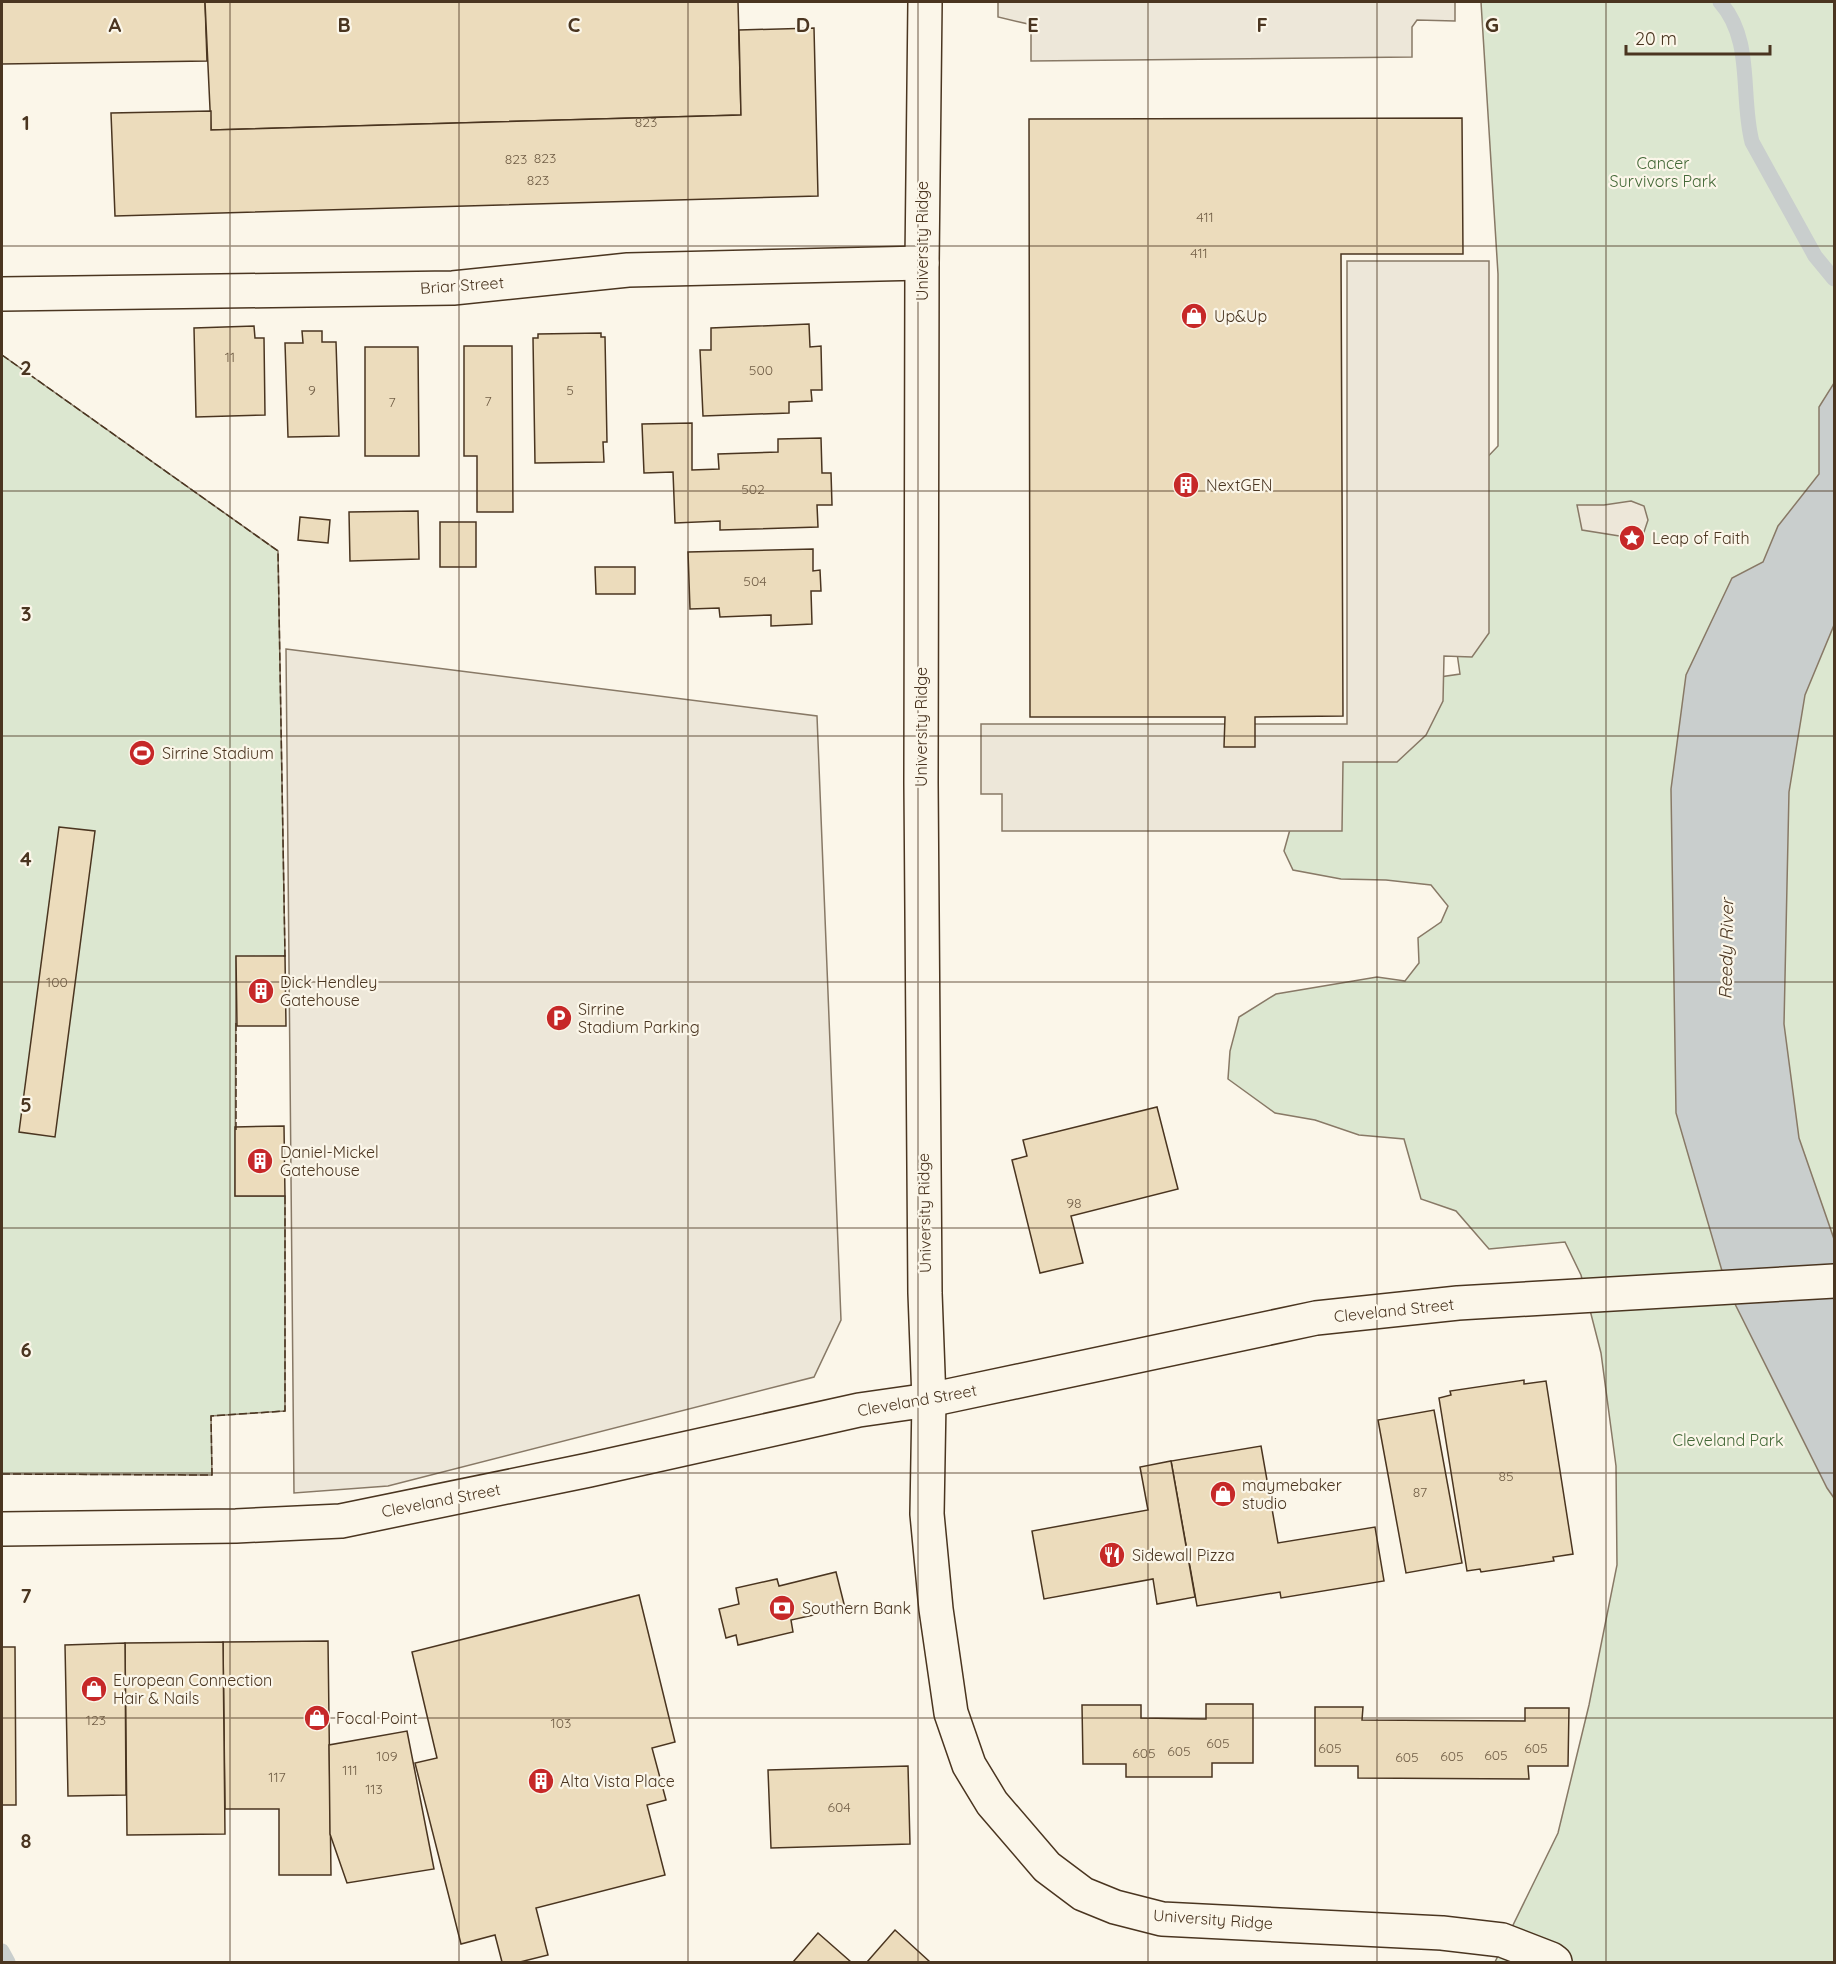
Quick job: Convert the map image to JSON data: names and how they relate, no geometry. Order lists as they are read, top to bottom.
{
  "streets": {
    "street": ["University Ridge", "Briar Street", "Cleveland Street"]
  },
  "crossings": [
    ["University Ridge", "Briar Street"],
    ["University Ridge", "Cleveland Street"]
  ],
  "water": ["Reedy River"],
  "parks": ["Cancer Survivors Park", "Cleveland Park"],
  "places": {
    "shop": [
      "Up&Up",
      "maymebaker studio",
      "European Connection Hair & Nails",
      "Focal Point"
    ],
    "building": [
      "NextGEN",
      "Dick Hendley Gatehouse",
      "Daniel-Mickel Gatehouse",
      "Alta Vista Place"
    ],
    "place": ["Leap of Faith"],
    "sports": ["Sirrine Stadium"],
    "parking": ["Sirrine Stadium Parking"],
    "restaurant": ["Sidewall Pizza"],
    "bank": ["Southern Bank"]
  },
  "house_numbers": [
    "823",
    "823",
    "823",
    "823",
    "411",
    "411",
    "11",
    "500",
    "9",
    "5",
    "7",
    "7",
    "502",
    "504",
    "100",
    "98",
    "85",
    "87",
    "123",
    "103",
    "605",
    "605",
    "605",
    "605",
    "605",
    "605",
    "109",
    "605",
    "605",
    "111",
    "117",
    "113",
    "604"
  ],
  "scale_bar": "20 m",
  "grid": {
    "columns": [
      "A",
      "B",
      "C",
      "D",
      "E",
      "F",
      "G"
    ],
    "rows": [
      "1",
      "2",
      "3",
      "4",
      "5",
      "6",
      "7",
      "8"
    ]
  }
}
